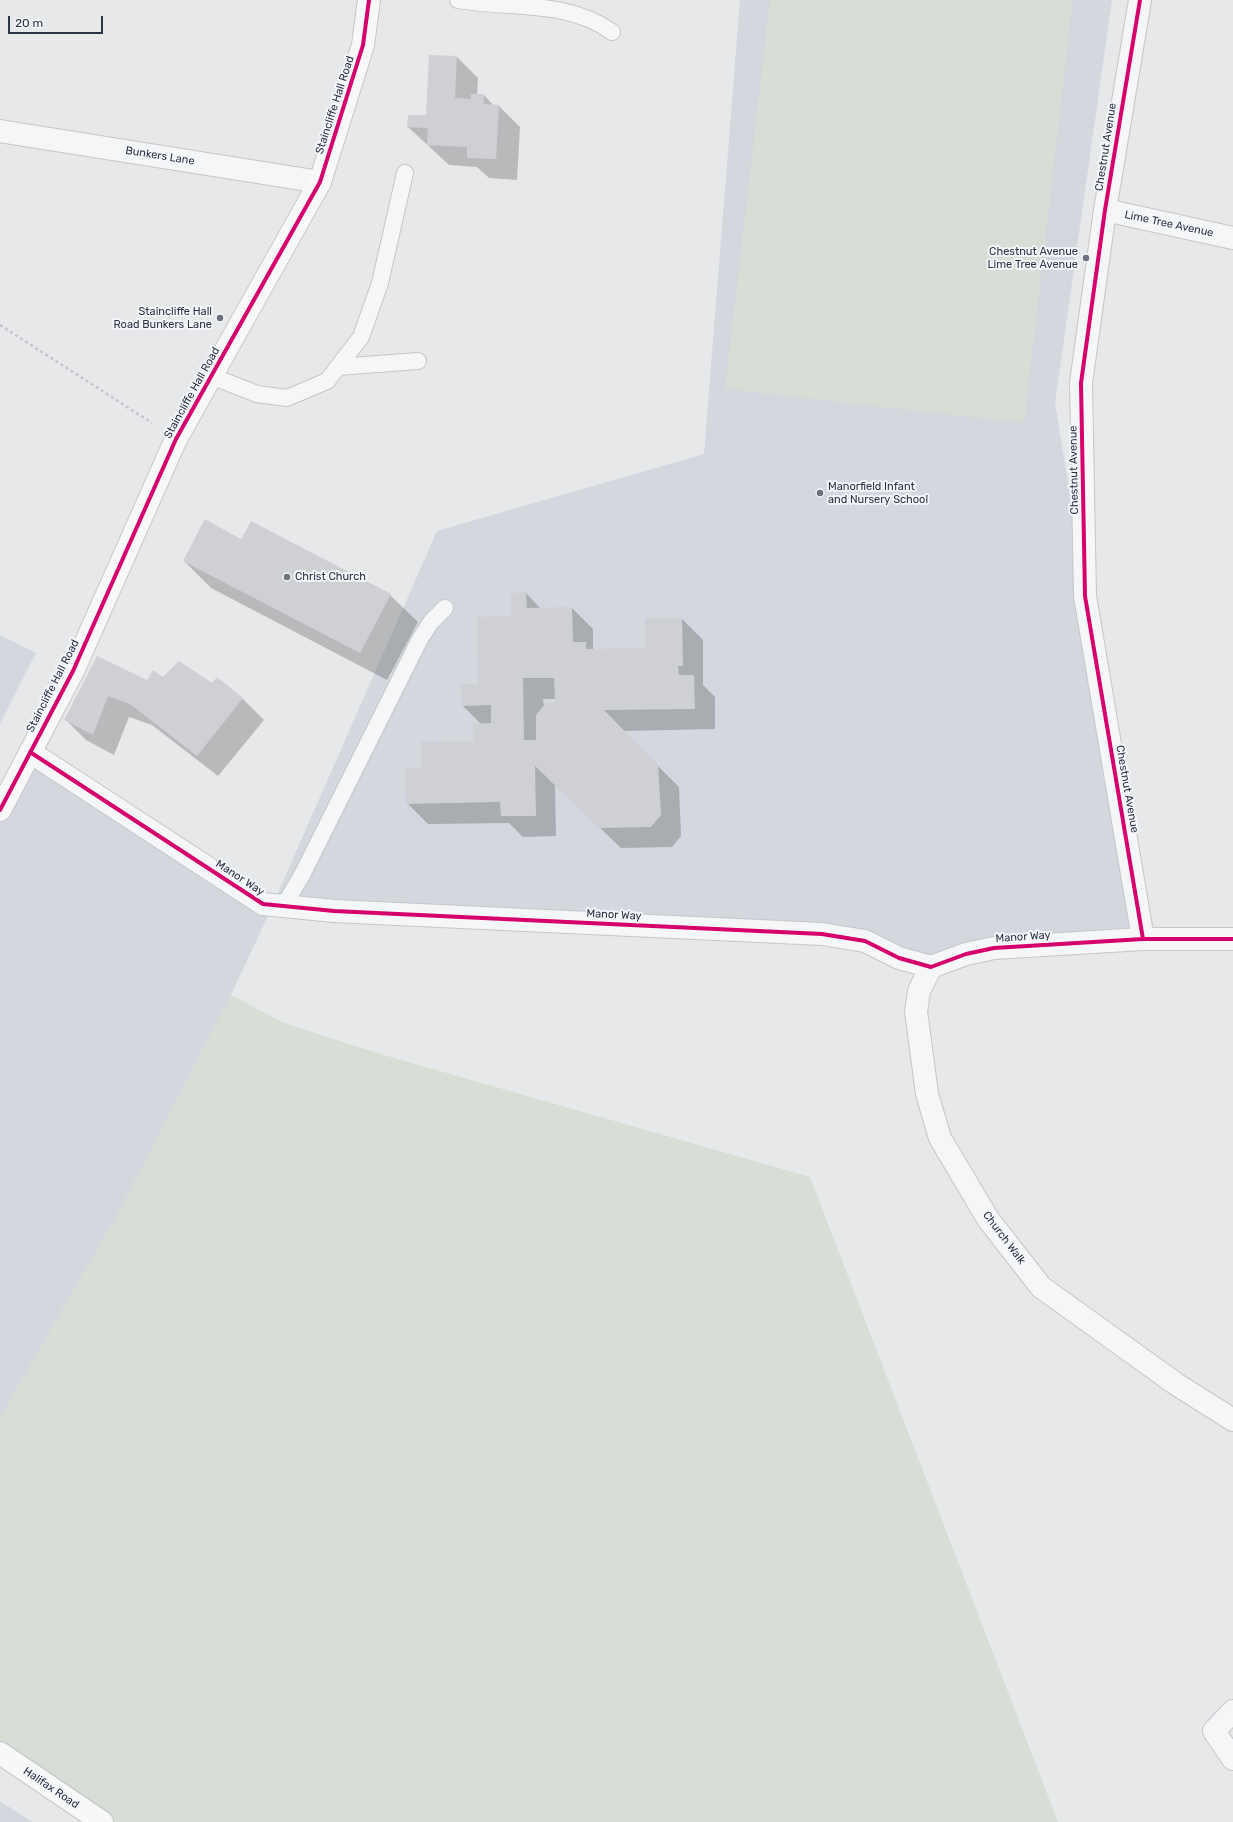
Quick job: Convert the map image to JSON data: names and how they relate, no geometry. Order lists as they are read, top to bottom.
{
  "streets": {
    "street": [
      "Staincliffe Hall Road",
      "Chestnut Avenue",
      "Bunkers Lane",
      "Lime Tree Avenue",
      "Manor Way",
      "Church Walk",
      "Halifax Road"
    ]
  },
  "crossings": [
    ["Staincliffe Hall Road", "Bunkers Lane"],
    ["Staincliffe Hall Road", "Manor Way"],
    ["Chestnut Avenue", "Lime Tree Avenue"],
    ["Chestnut Avenue", "Manor Way"],
    ["Manor Way", "Church Walk"]
  ],
  "places": [
    "Chestnut Avenue Lime Tree Avenue",
    "Staincliffe Hall Road Bunkers Lane",
    "Manorfield Infant and Nursery School",
    "Christ Church"
  ],
  "scale_bar": "20 m"
}
